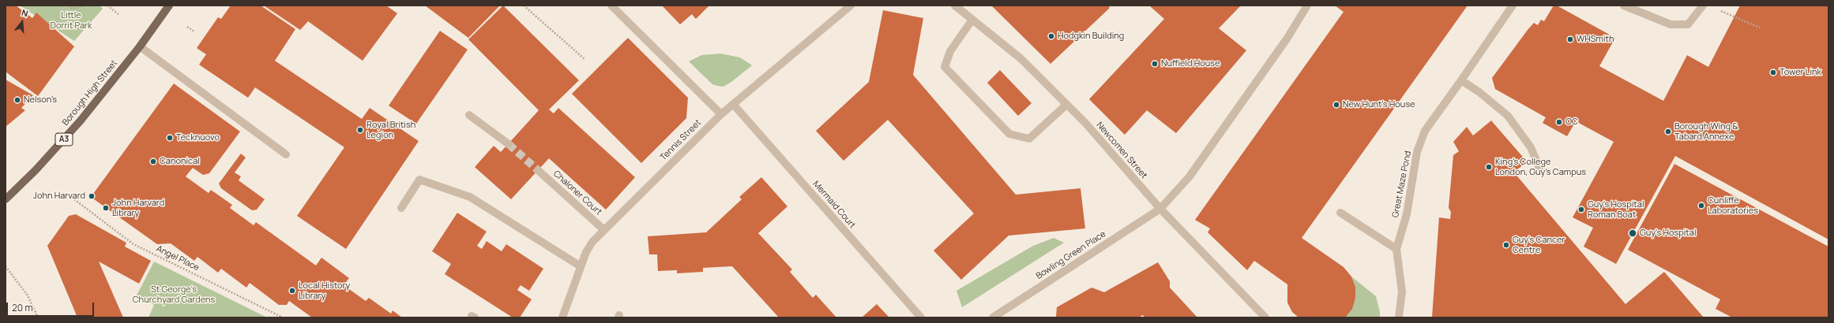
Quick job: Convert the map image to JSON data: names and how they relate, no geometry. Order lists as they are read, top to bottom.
{
  "streets": {
    "main road": ["Borough High Street", "A3"],
    "street": [
      "Tennis Street",
      "Newcomen Street",
      "Great Maze Pond",
      "Chaloner Court",
      "Mermaid Court",
      "Bowling Green Place"
    ],
    "path": ["Angel Place"]
  },
  "crossings": [
    ["Tennis Street", "Chaloner Court"],
    ["Tennis Street", "Mermaid Court"],
    ["Newcomen Street", "Bowling Green Place"]
  ],
  "parks": ["Little Dorrit Park", "St George's Churchyard Gardens"],
  "places": [
    "Hodgkin Building",
    "WHSmith",
    "Nuffield House",
    "Tower Link",
    "Nelson's",
    "New Hunt's House",
    "OC",
    "Royal British Legion",
    "Borough Wing & Tabard Annexe",
    "Tecknuovo",
    "Canonical",
    "King's College London, Guy's Campus",
    "John Harvard",
    "Cunliffe Laboratories",
    "John Harvard Library",
    "Guy's Hospital Roman Boat",
    "Guy's Hospital",
    "Guy's Cancer Centre",
    "Local History Library"
  ],
  "scale_bar": "20 m",
  "north": "top"
}
